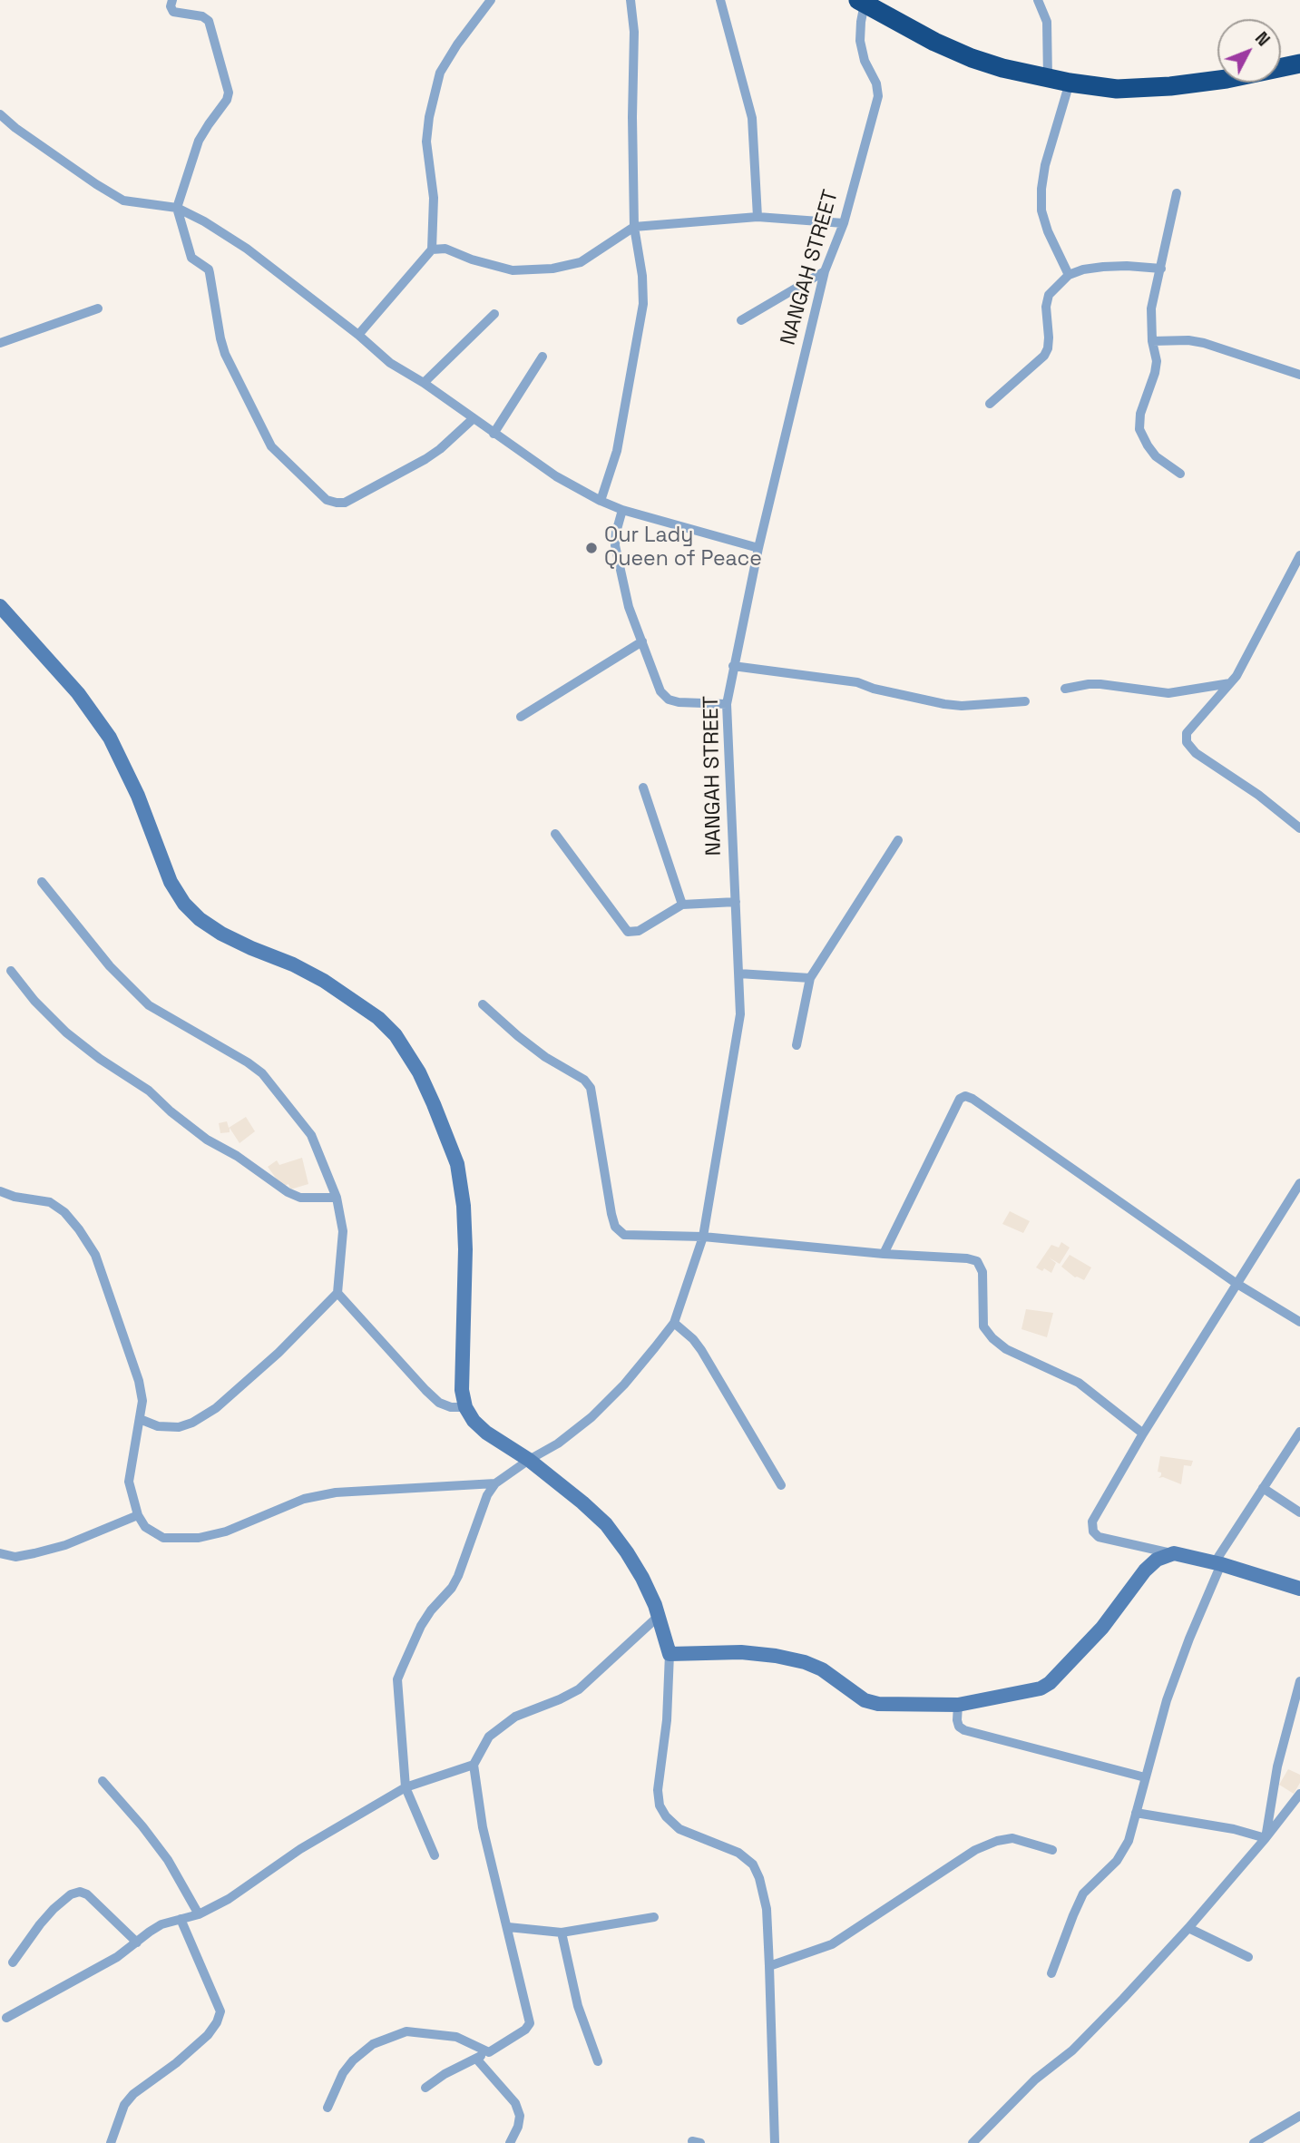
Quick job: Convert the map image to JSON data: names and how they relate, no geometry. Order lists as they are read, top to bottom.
{
  "streets": {
    "street": ["NANGAH STREET"]
  },
  "places": ["Our Lady Queen of Peace"],
  "north": "top right"
}
